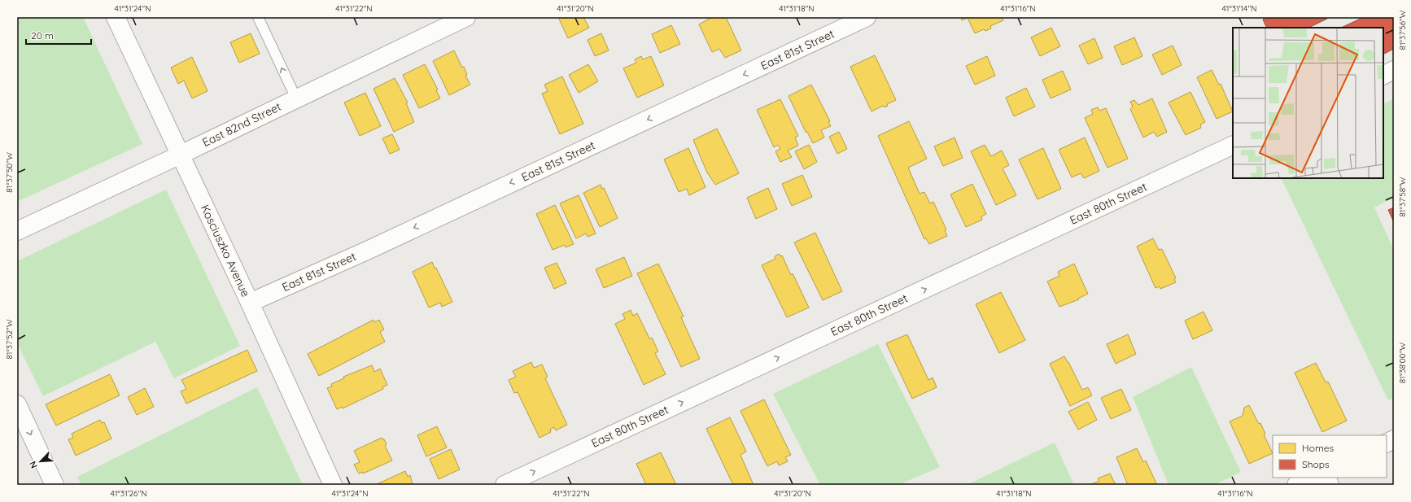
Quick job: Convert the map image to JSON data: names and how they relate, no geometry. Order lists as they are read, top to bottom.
{
  "streets": {
    "street": [
      "East 81st Street",
      "East 82nd Street",
      "East 80th Street",
      "Kosciuszko Avenue"
    ]
  },
  "crossings": [
    ["East 81st Street", "Kosciuszko Avenue"],
    ["East 82nd Street", "Kosciuszko Avenue"]
  ],
  "one_way": ["East 81st Street", "East 80th Street"],
  "legend": ["Homes", "Shops"],
  "scale_bar": "20 m",
  "north": "bottom left",
  "coordinates": [
    "41°31'24\"N",
    "41°31'22\"N",
    "41°31'20\"N",
    "41°31'18\"N",
    "41°31'16\"N",
    "41°31'14\"N",
    "81°37'56\"W",
    "81°37'50\"W",
    "81°37'58\"W",
    "81°37'52\"W",
    "81°38'00\"W",
    "41°31'26\"N"
  ]
}
